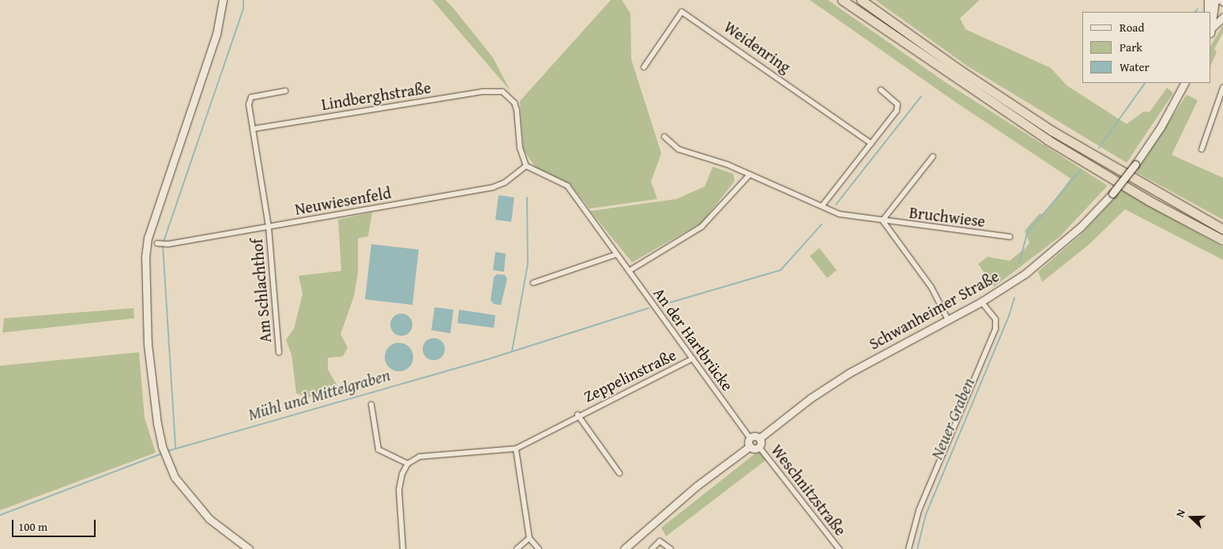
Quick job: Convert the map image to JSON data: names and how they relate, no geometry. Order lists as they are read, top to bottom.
{
  "streets": {
    "main road": ["Schwanheimer Straße"],
    "street": [
      "Weidenring",
      "Lindberghstraße",
      "Neuwiesenfeld",
      "Bruchwiese",
      "Am Schlachthof",
      "An der Hartbrücke",
      "Zeppelinstraße",
      "Weschnitzstraße"
    ]
  },
  "crossings": [
    ["Lindberghstraße", "Neuwiesenfeld"],
    ["Lindberghstraße", "An der Hartbrücke"],
    ["Neuwiesenfeld", "Am Schlachthof"],
    ["Neuwiesenfeld", "An der Hartbrücke"],
    ["Schwanheimer Straße", "An der Hartbrücke"],
    ["Schwanheimer Straße", "Weschnitzstraße"],
    ["An der Hartbrücke", "Zeppelinstraße"],
    ["An der Hartbrücke", "Weschnitzstraße"]
  ],
  "water": ["Mühl und Mittelgraben", "Neuer Graben"],
  "legend": ["Road", "Park", "Water"],
  "scale_bar": "100 m",
  "north": "left"
}
